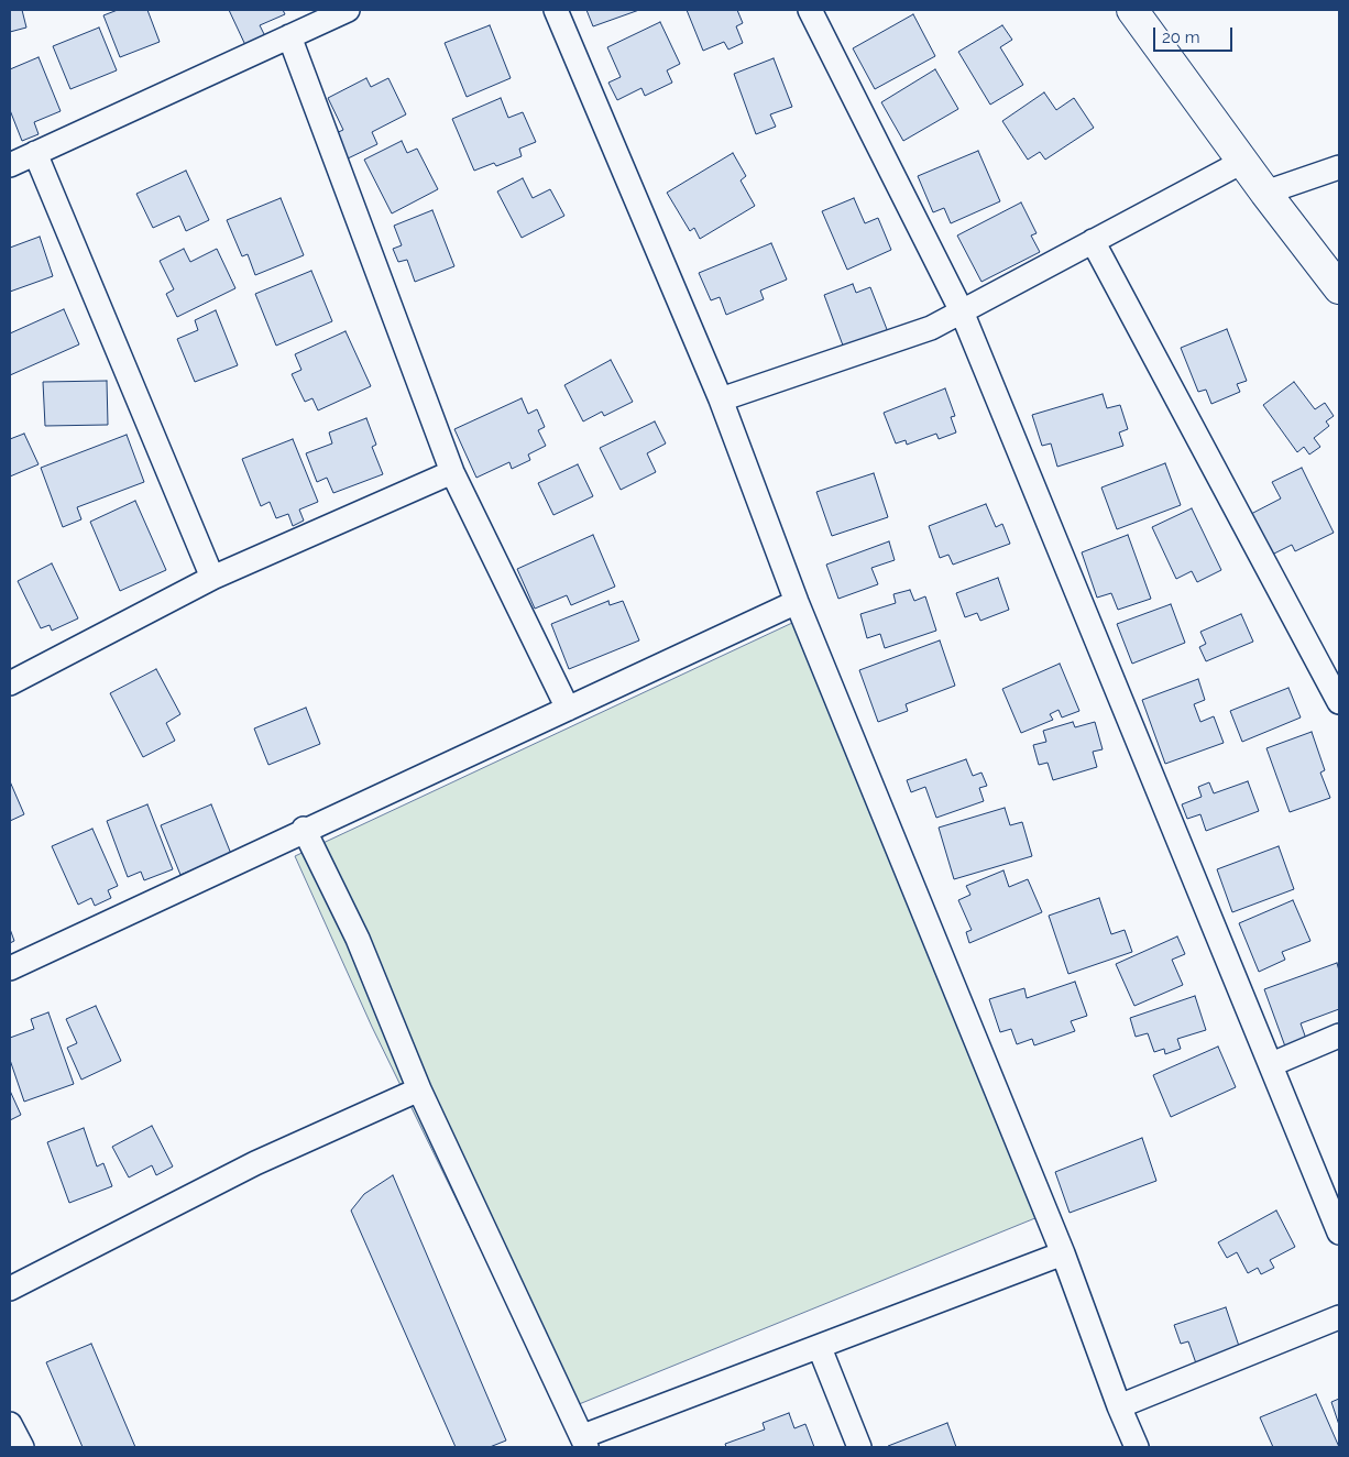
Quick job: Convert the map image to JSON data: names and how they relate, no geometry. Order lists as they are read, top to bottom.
{
  "scale_bar": "20 m"
}
